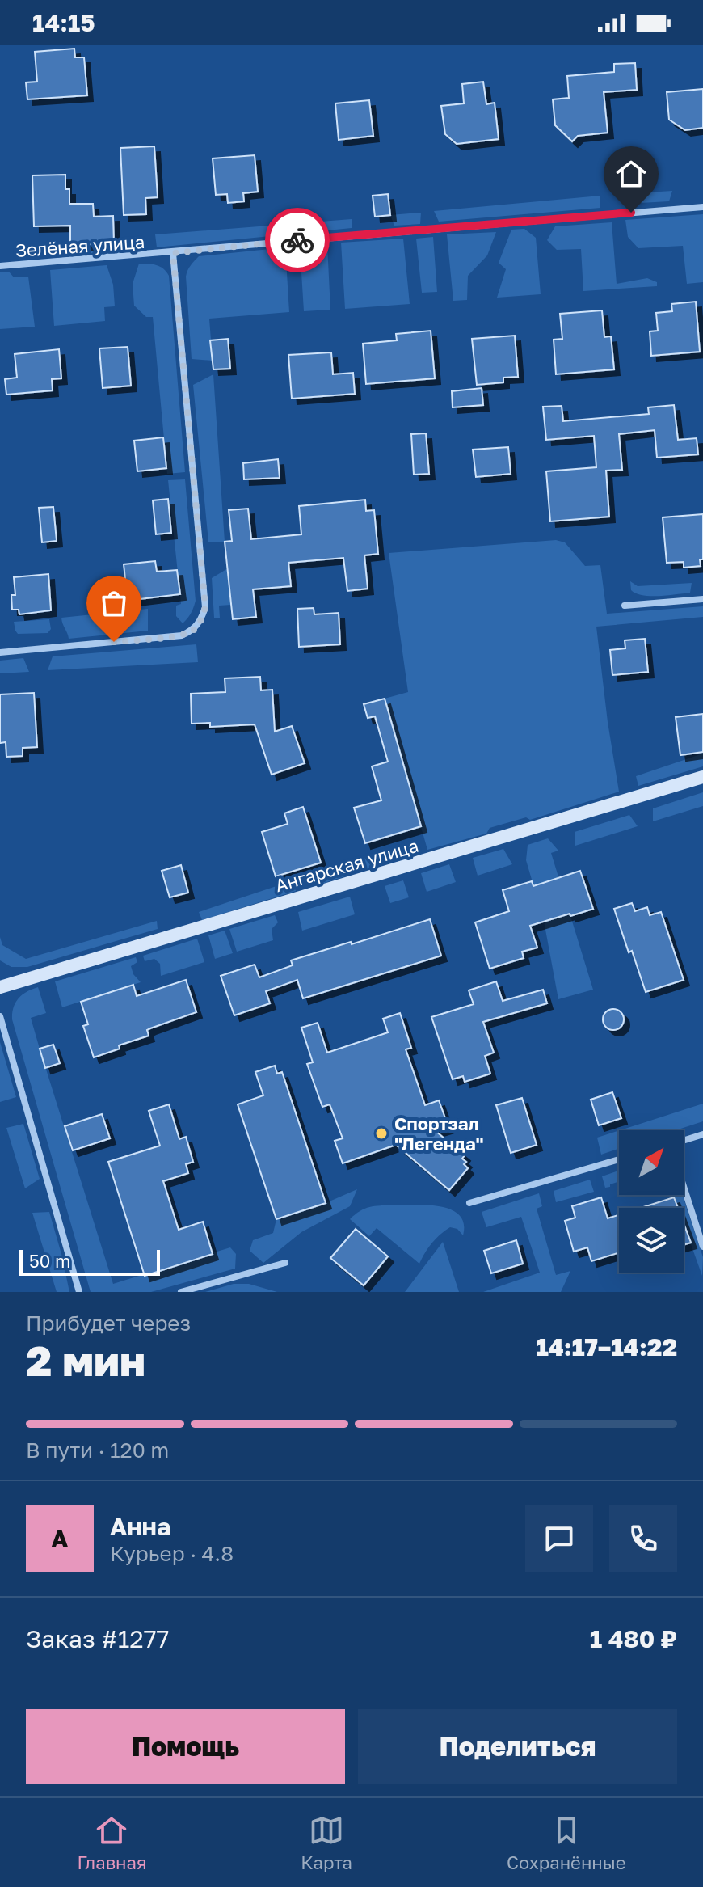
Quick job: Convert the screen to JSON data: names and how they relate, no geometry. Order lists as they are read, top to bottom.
{
  "streets": {
    "street": ["Зелёная улица", "Ангарская улица"]
  },
  "places": ["Спортзал \"Легенда\""],
  "scale_bar": "50 m",
  "north": "top right",
  "page": {
    "status": "14:15",
    "scale": "50 m",
    "heading": ["2 мин", "Прибудет через", "14:17–14:22"],
    "panel": [
      "Анна",
      "Курьер · 4.8",
      "Заказ #1277",
      "1 480 ₽"
    ],
    "bar": "В пути · 120 m",
    "round": "А",
    "buttons": ["Помощь", "Поделиться"],
    "tabs": ["Главная", "Карта", "Сохранённые"]
  }
}
